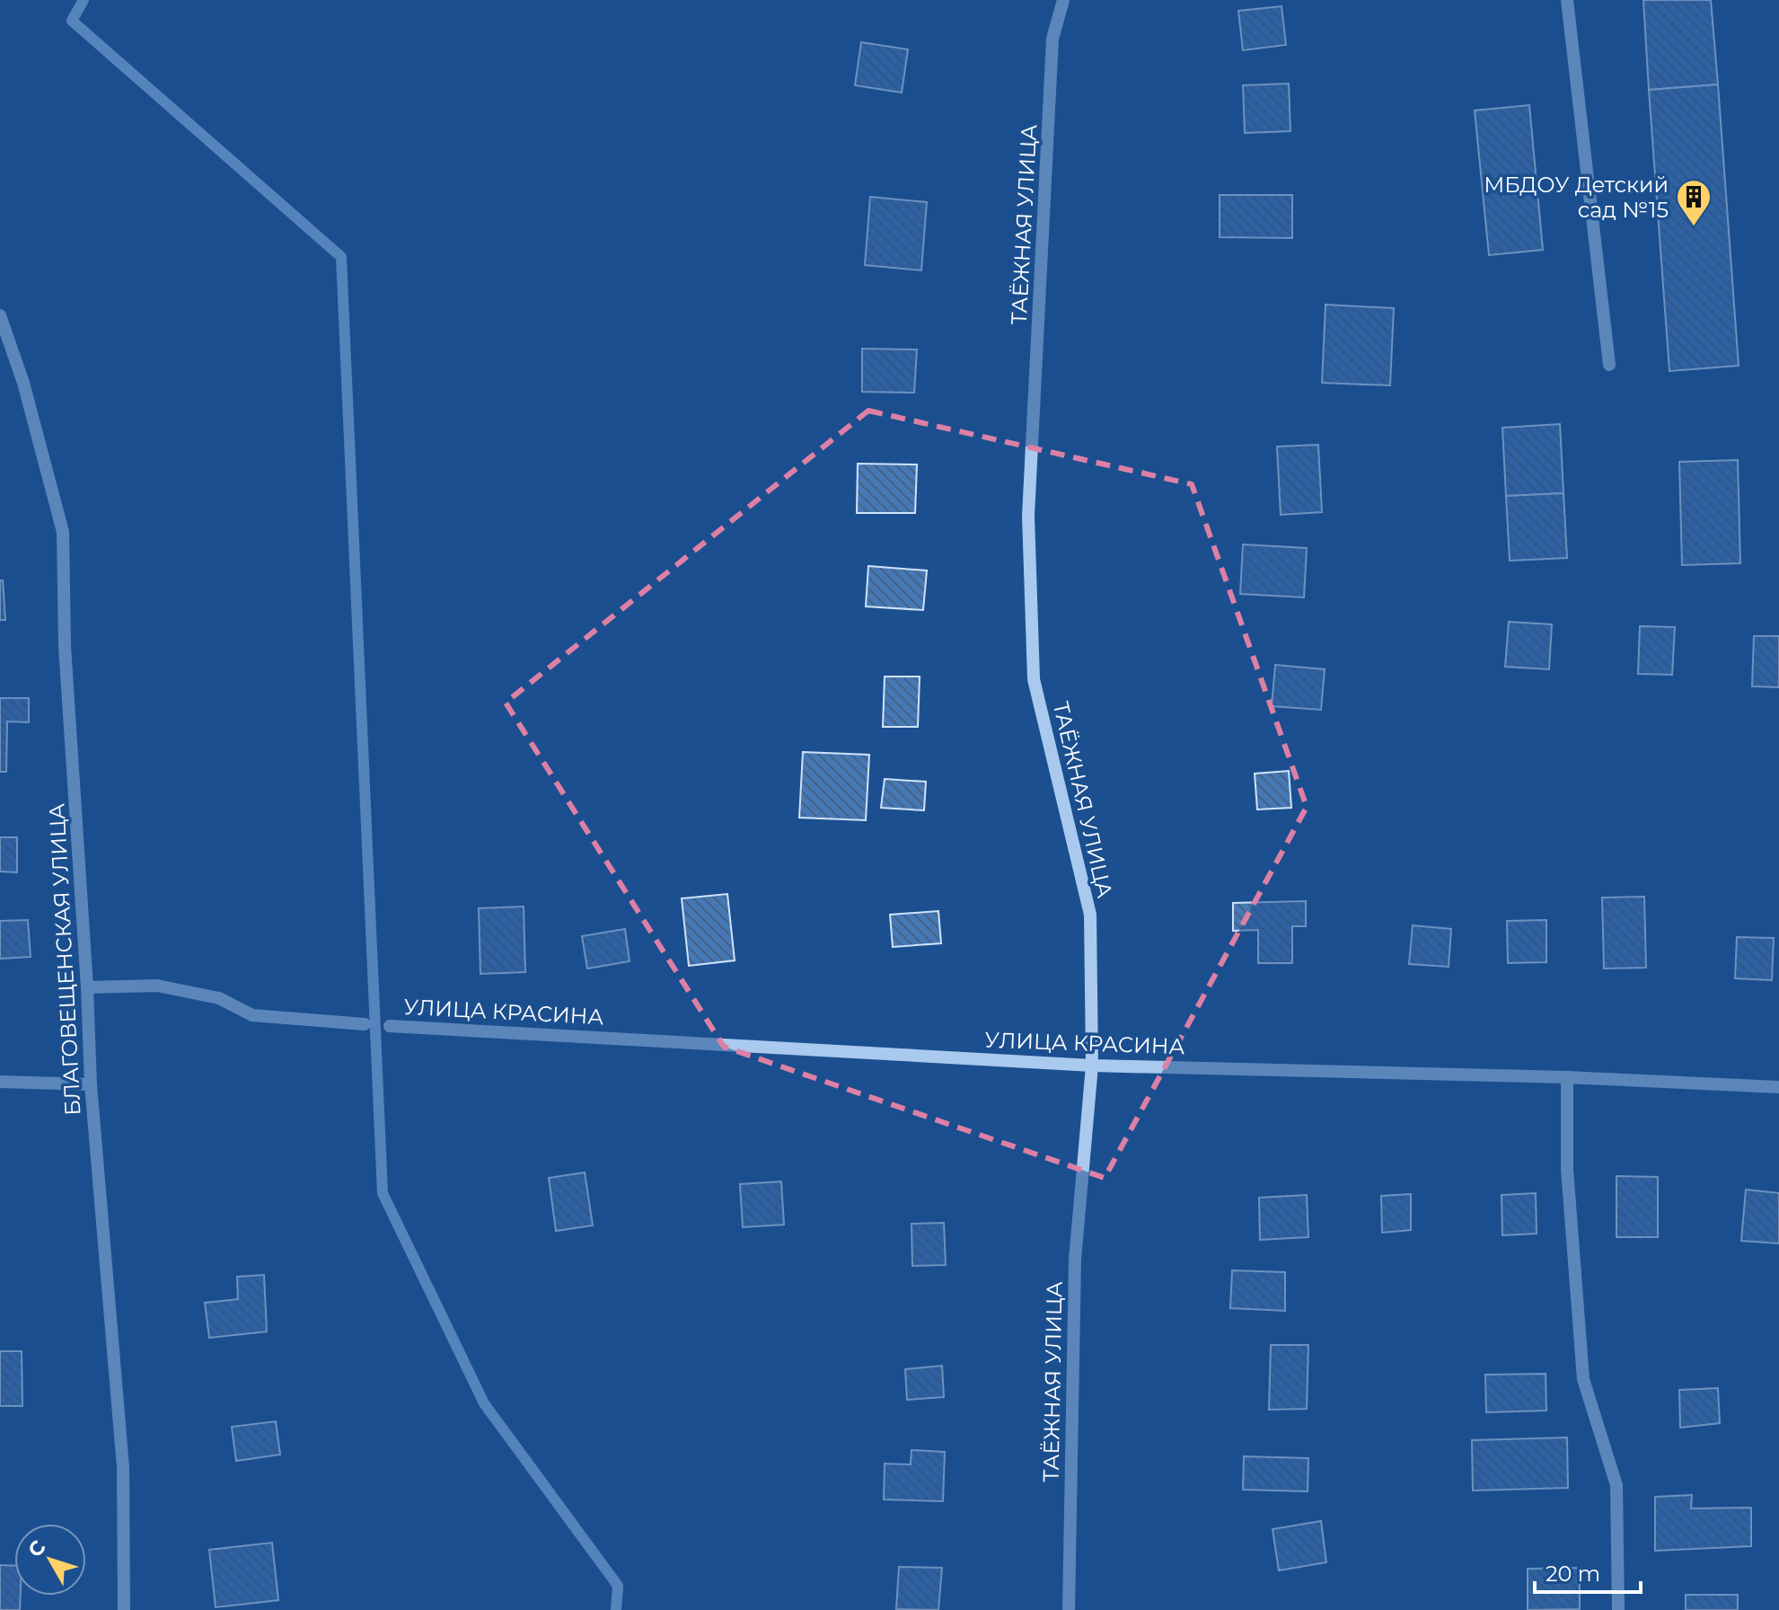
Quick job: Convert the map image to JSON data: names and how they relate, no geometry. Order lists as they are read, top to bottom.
{
  "streets": {
    "street": ["ТАЁЖНАЯ УЛИЦА", "БЛАГОВЕЩЕНСКАЯ УЛИЦА", "УЛИЦА КРАСИНА"]
  },
  "crossings": [
    ["ТАЁЖНАЯ УЛИЦА", "УЛИЦА КРАСИНА"]
  ],
  "places": {
    "building": ["МБДОУ Детский сад №15"]
  },
  "scale_bar": "20 m",
  "north": "top left"
}
